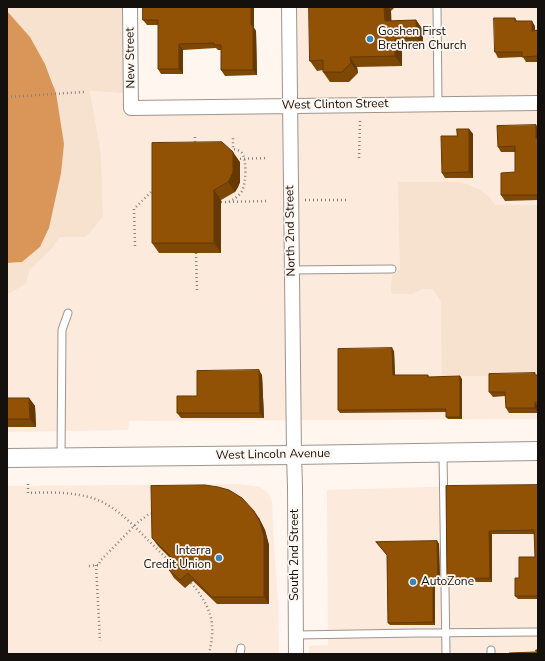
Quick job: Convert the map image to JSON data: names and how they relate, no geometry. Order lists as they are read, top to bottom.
{
  "streets": {
    "street": [
      "New Street",
      "West Clinton Street",
      "North 2nd Street",
      "West Lincoln Avenue",
      "South 2nd Street"
    ]
  },
  "crossings": [
    ["New Street", "West Clinton Street"],
    ["West Clinton Street", "North 2nd Street"],
    ["North 2nd Street", "West Lincoln Avenue"],
    ["North 2nd Street", "South 2nd Street"],
    ["West Lincoln Avenue", "South 2nd Street"]
  ],
  "places": ["Goshen First Brethren Church", "Interra Credit Union", "AutoZone"]
}
